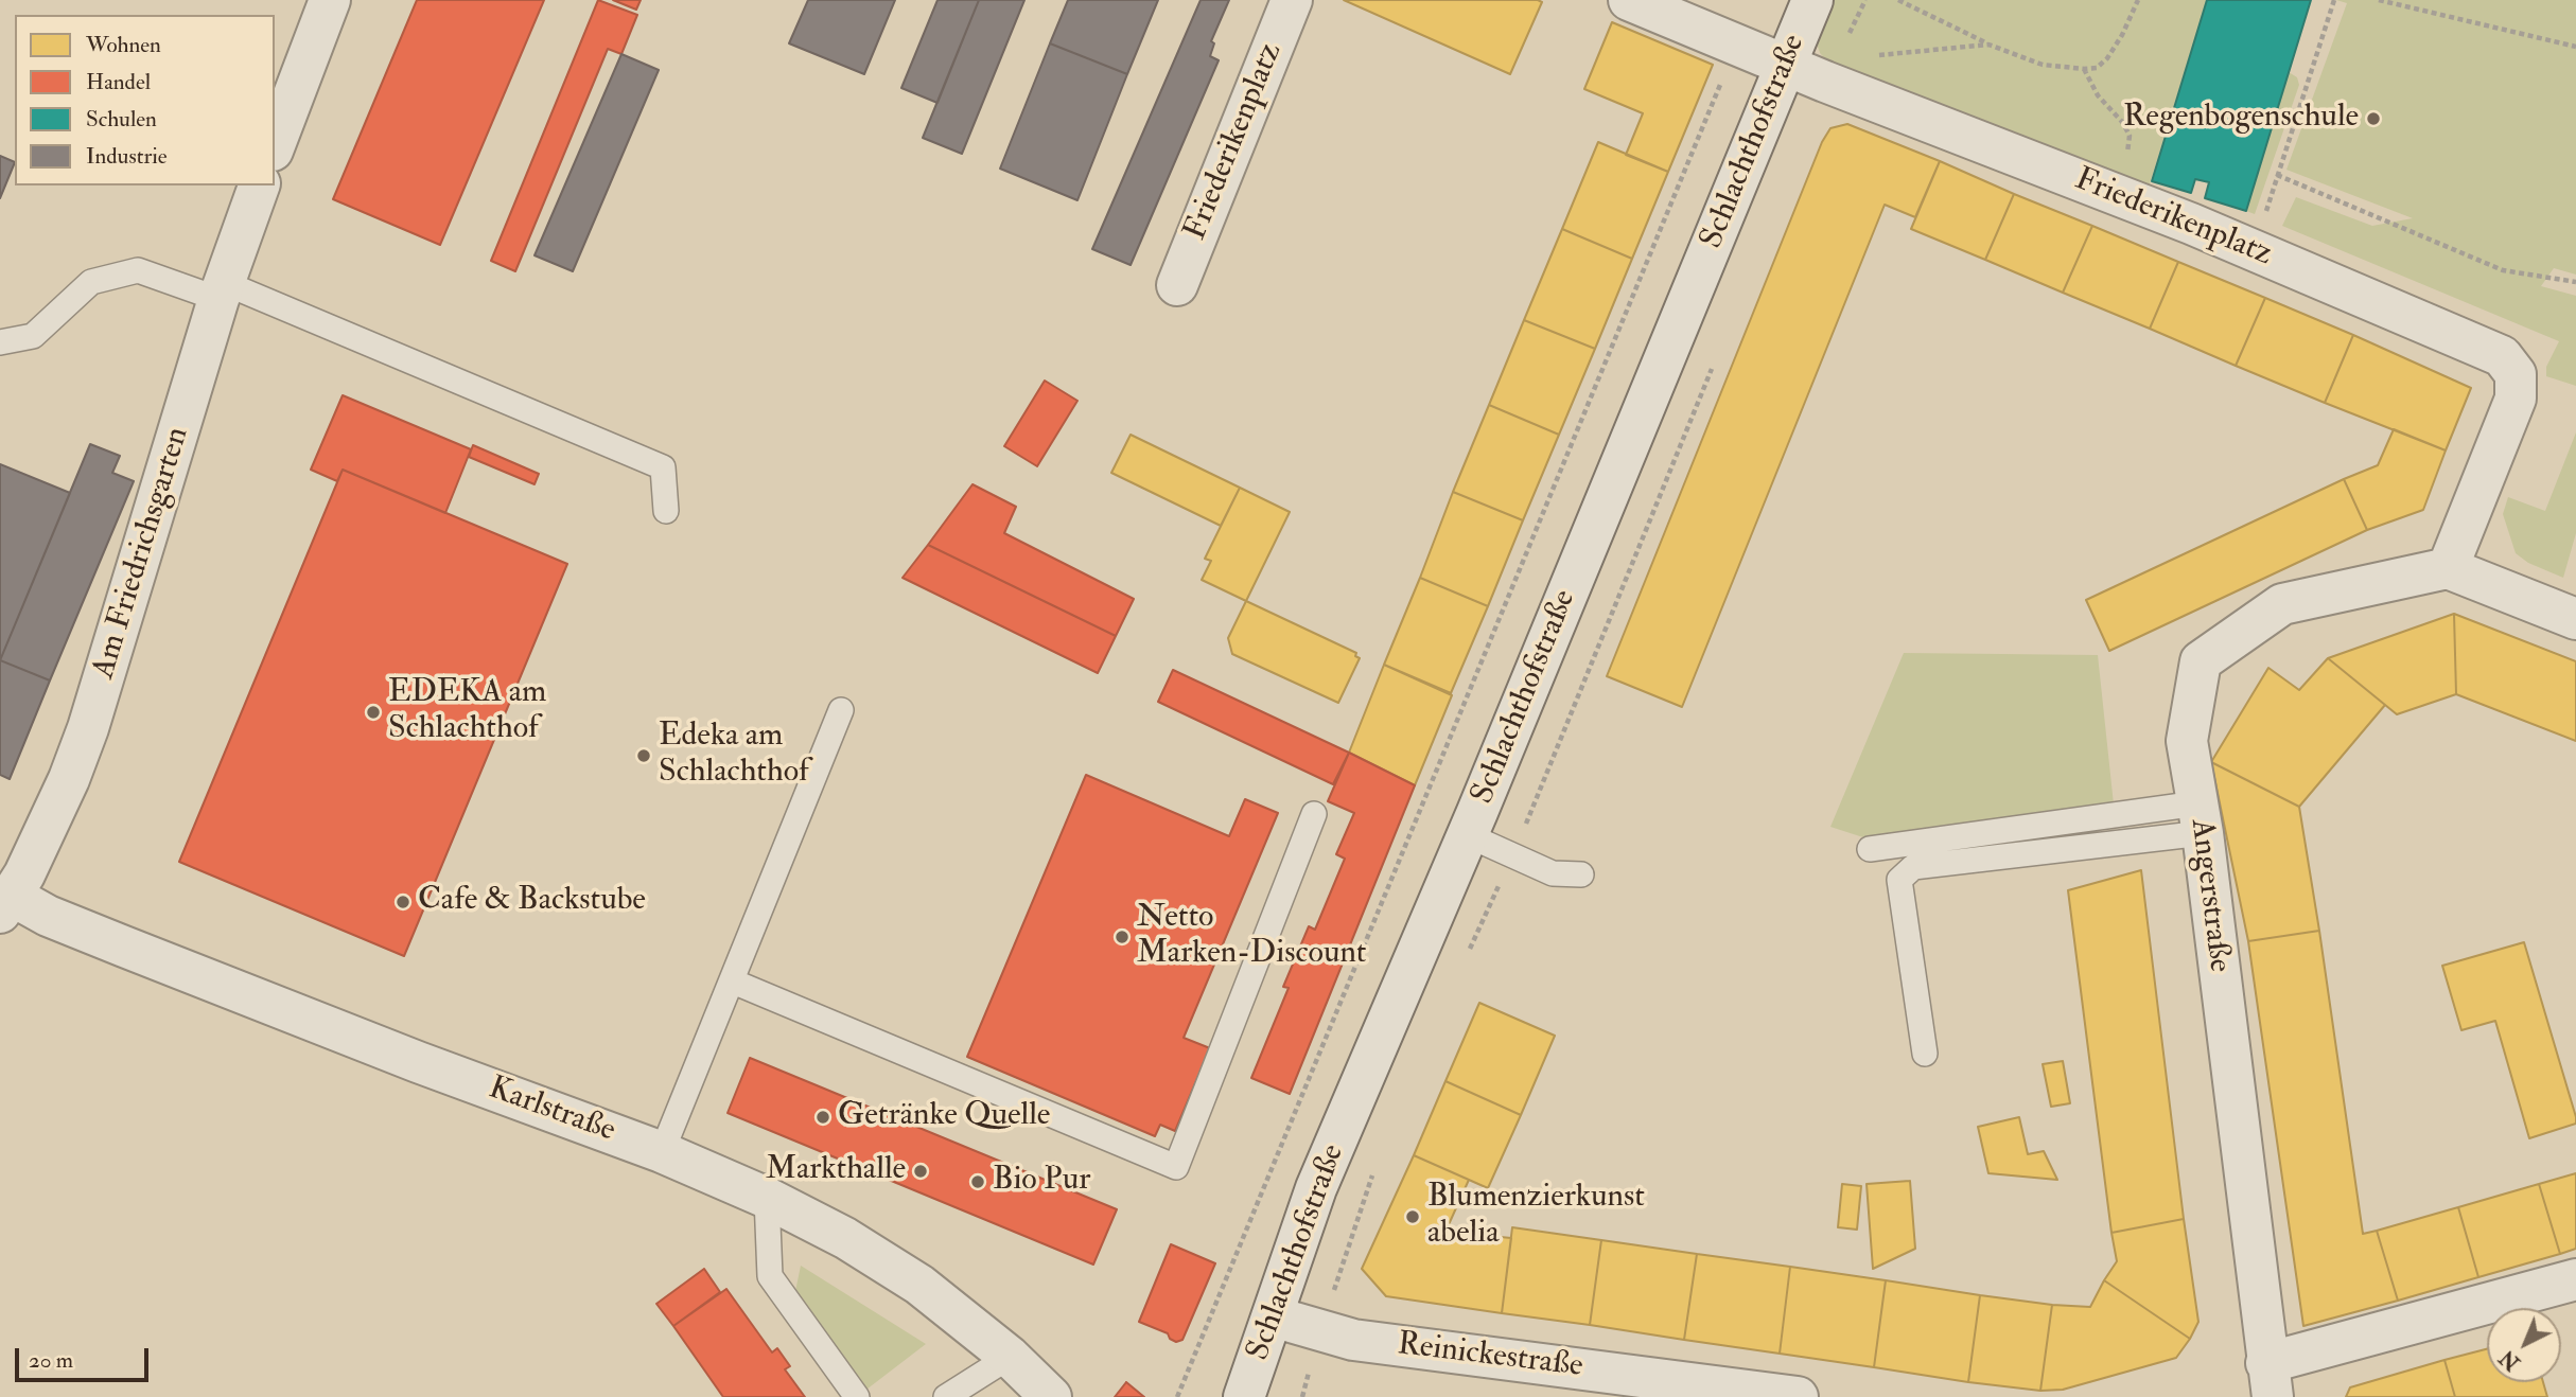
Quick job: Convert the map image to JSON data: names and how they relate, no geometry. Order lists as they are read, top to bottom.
{
  "streets": {
    "street": [
      "Friederikenplatz",
      "Schlachthofstraße",
      "Am Friedrichsgarten",
      "Angerstraße",
      "Karlstraße",
      "Reinickestraße"
    ]
  },
  "crossings": [
    ["Friederikenplatz", "Schlachthofstraße"],
    ["Friederikenplatz", "Angerstraße"],
    ["Schlachthofstraße", "Reinickestraße"],
    ["Am Friedrichsgarten", "Karlstraße"]
  ],
  "places": [
    "Regenbogenschule",
    "EDEKA am Schlachthof",
    "Edeka am Schlachthof",
    "Cafe & Backstube",
    "Netto Marken-Discount",
    "Getränke Quelle",
    "Markthalle",
    "Bio Pur",
    "Blumenzierkunst abelia"
  ],
  "legend": [
    "Wohnen",
    "Handel",
    "Schulen",
    "Industrie"
  ],
  "scale_bar": "20 m",
  "north": "bottom left"
}
